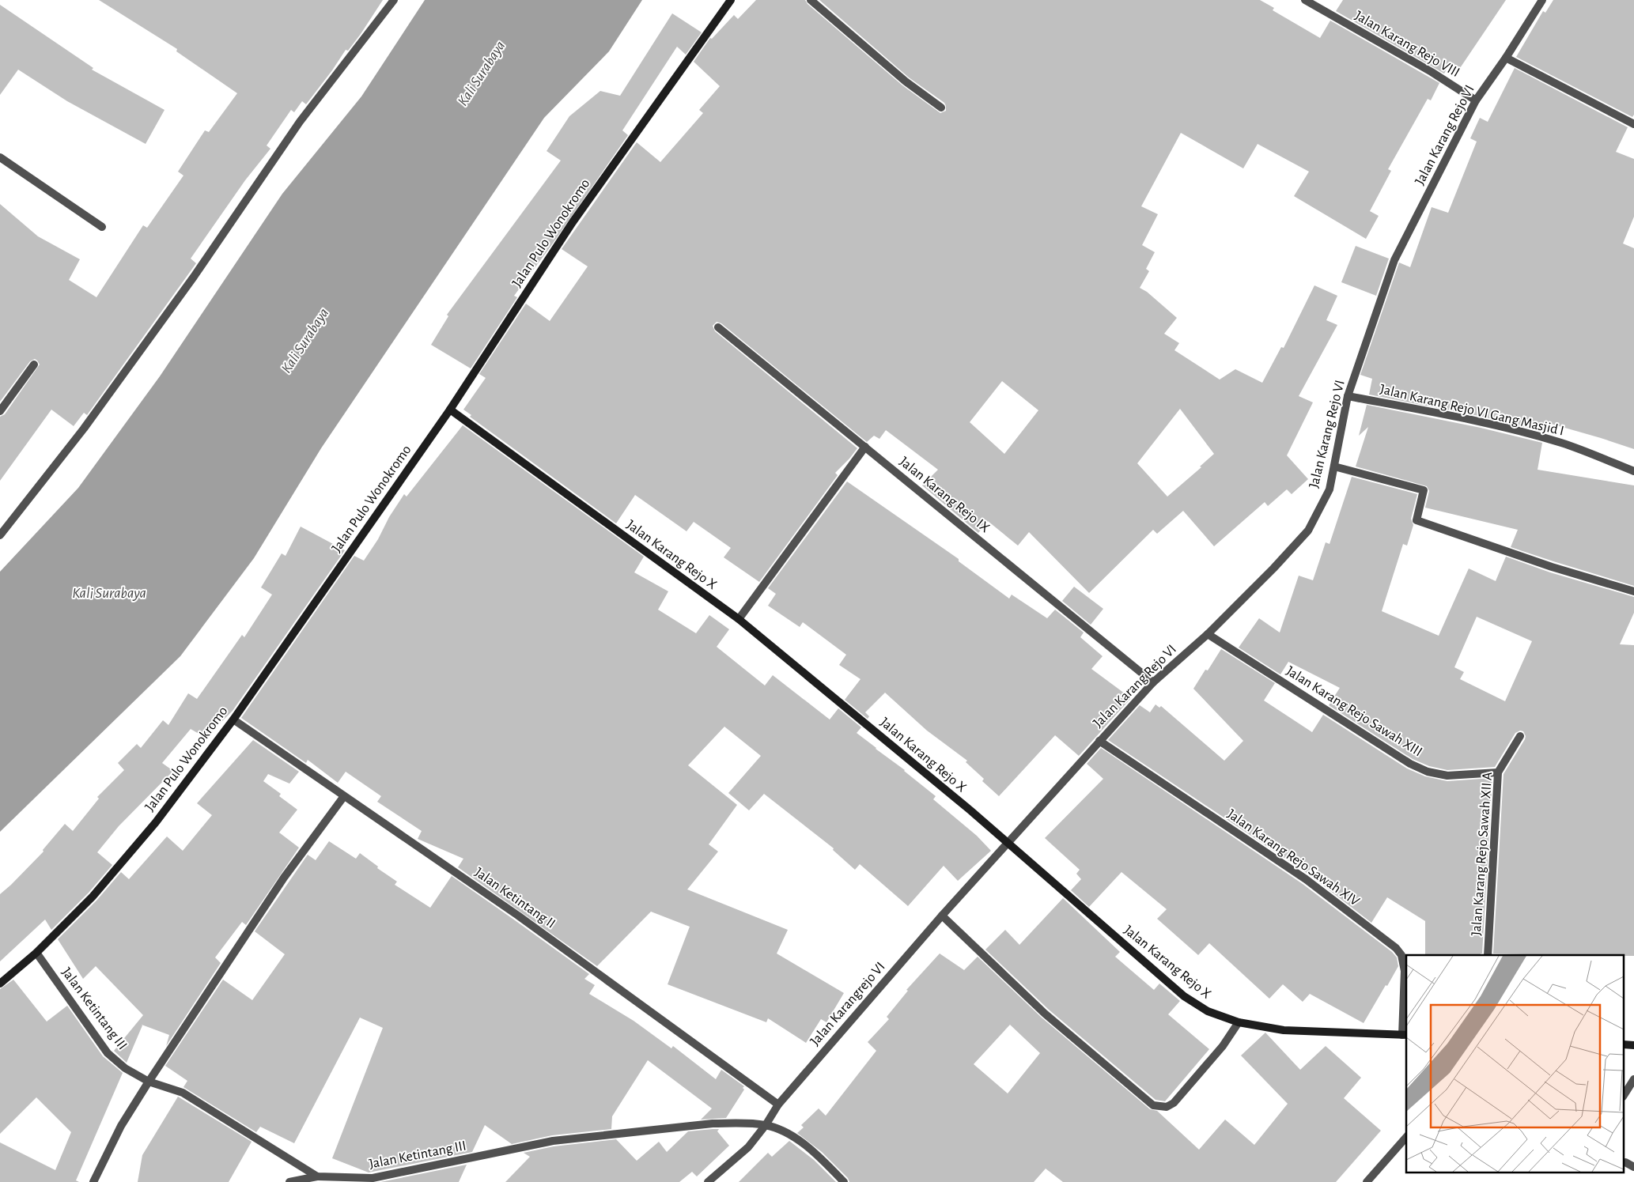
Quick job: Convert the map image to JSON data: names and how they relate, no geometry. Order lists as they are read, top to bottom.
{
  "streets": {
    "main road": ["Jalan Pulo Wonokromo", "Jalan Karang Rejo X"],
    "street": [
      "Jalan Karang Rejo VIII",
      "Jalan Karang Rejo VI",
      "Jalan Karang Rejo VI Gang Masjid I",
      "Jalan Karang Rejo IX",
      "Jalan Karang Rejo Sawah XIII",
      "Jalan Karang Rejo Sawah XII A",
      "Jalan Karang Rejo Sawah XIV",
      "Jalan Ketintang II",
      "Jalan Karangrejo VI",
      "Jalan Ketintang III"
    ]
  },
  "crossings": [
    ["Jalan Karang Rejo VIII", "Jalan Karang Rejo VI"],
    ["Jalan Karang Rejo VI", "Jalan Karang Rejo VI Gang Masjid I"],
    ["Jalan Karang Rejo VI", "Jalan Karang Rejo IX"],
    ["Jalan Karang Rejo VI", "Jalan Karang Rejo X"],
    ["Jalan Karang Rejo VI", "Jalan Karang Rejo Sawah XIII"],
    ["Jalan Karang Rejo VI", "Jalan Karang Rejo Sawah XIV"],
    ["Jalan Karang Rejo VI", "Jalan Karangrejo VI"],
    ["Jalan Pulo Wonokromo", "Jalan Karang Rejo X"],
    ["Jalan Pulo Wonokromo", "Jalan Ketintang II"],
    ["Jalan Pulo Wonokromo", "Jalan Ketintang III"],
    ["Jalan Karang Rejo X", "Jalan Karang Rejo Sawah XIV"],
    ["Jalan Karang Rejo X", "Jalan Karangrejo VI"],
    ["Jalan Karang Rejo Sawah XIII", "Jalan Karang Rejo Sawah XII A"],
    ["Jalan Ketintang II", "Jalan Karangrejo VI"],
    ["Jalan Karangrejo VI", "Jalan Ketintang III"]
  ],
  "water": ["Kali Surabaya"]
}
